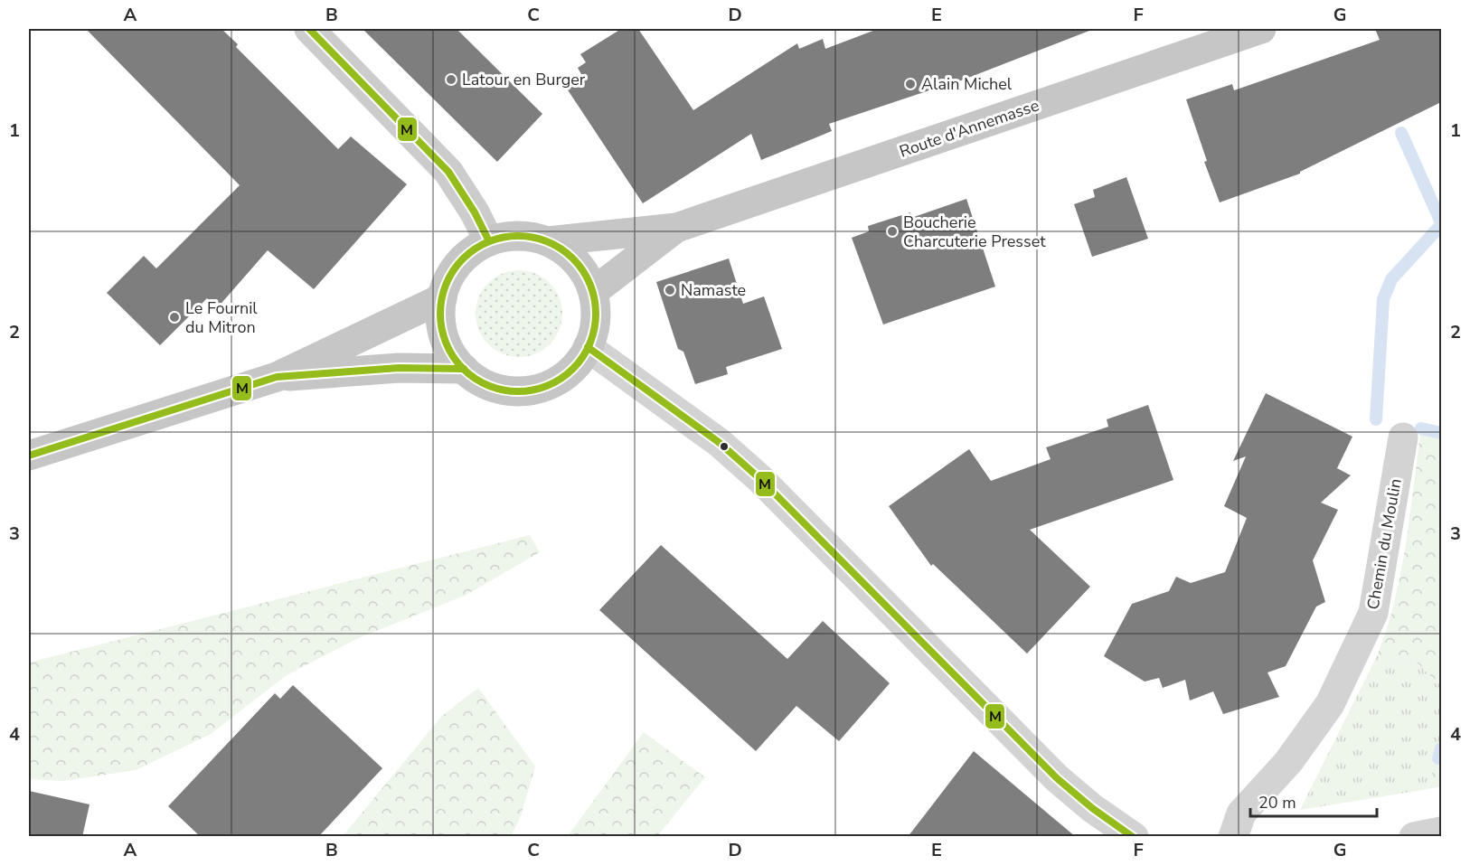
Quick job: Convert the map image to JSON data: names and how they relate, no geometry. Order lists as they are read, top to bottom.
{
  "streets": {
    "main road": ["Route d'Annemasse"],
    "street": ["Chemin du Moulin"]
  },
  "places": [
    "Latour en Burger",
    "Alain Michel",
    "Boucherie Charcuterie Presset",
    "Namaste",
    "Le Fournil du Mitron"
  ],
  "lines": ["transit line M"],
  "scale_bar": "20 m",
  "grid": {
    "columns": [
      "A",
      "B",
      "C",
      "D",
      "E",
      "F",
      "G"
    ],
    "rows": [
      "1",
      "2",
      "3",
      "4"
    ]
  }
}
